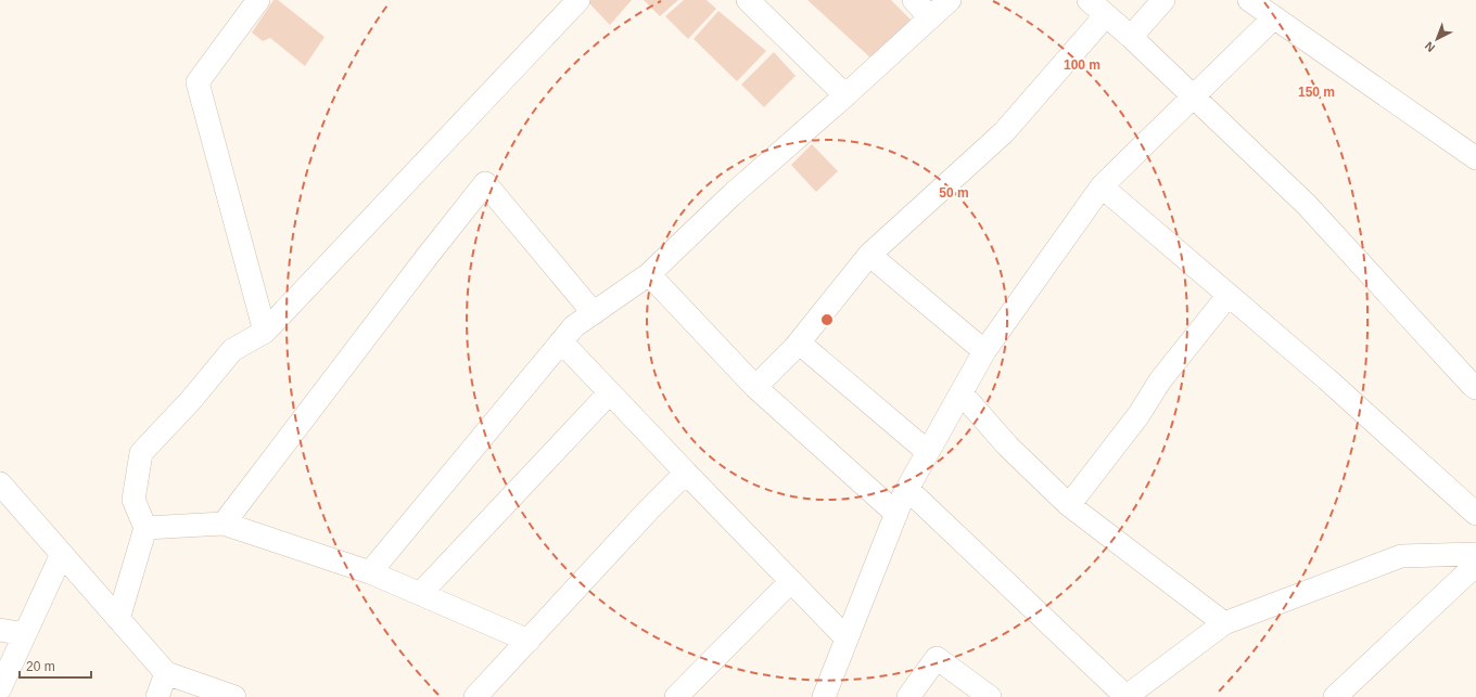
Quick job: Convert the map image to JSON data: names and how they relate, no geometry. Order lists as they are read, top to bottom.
{
  "scale_bar": "20 m",
  "north": "bottom left",
  "rings": ["100 m", "150 m", "50 m"]
}
